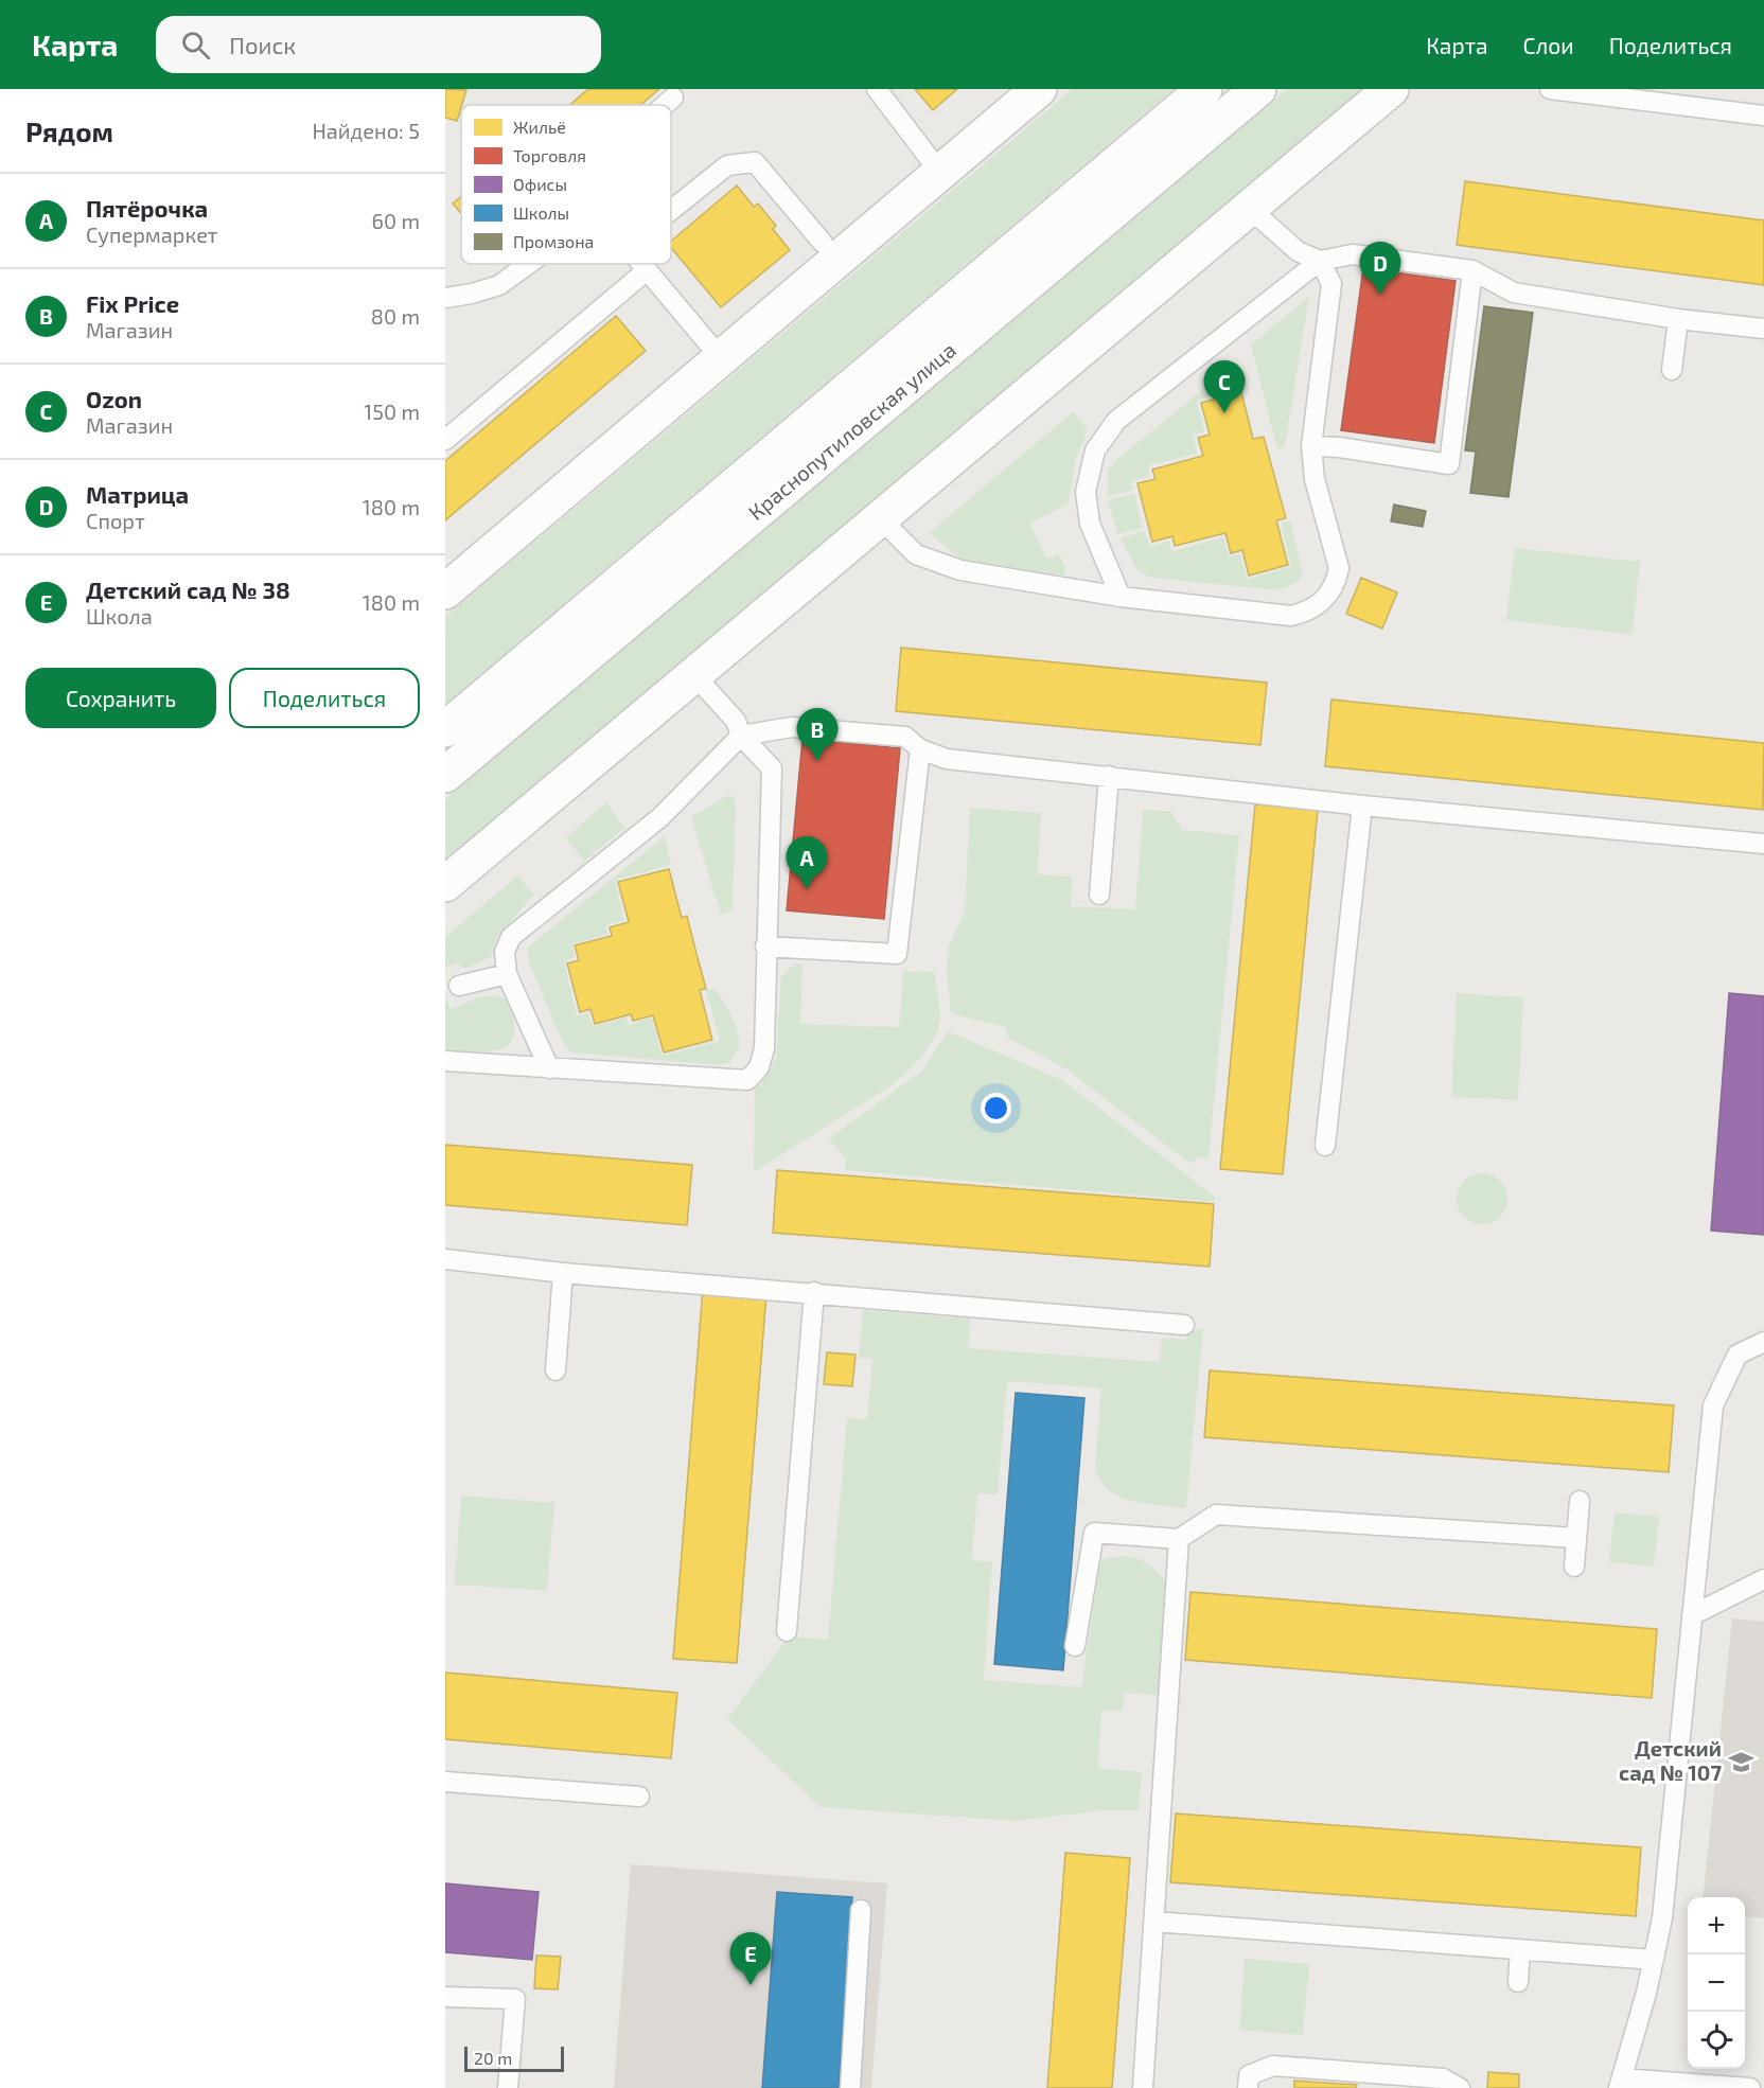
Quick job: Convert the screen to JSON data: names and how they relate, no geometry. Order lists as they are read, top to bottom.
{
  "streets": {
    "main road": ["Краснопутиловская улица"]
  },
  "places": {
    "school or university": ["Детский сад № 107"]
  },
  "legend": [
    "Жильё",
    "Торговля",
    "Офисы",
    "Школы",
    "Промзона"
  ],
  "scale_bar": "20 m",
  "page": {
    "header": "Карта",
    "search": "Поиск",
    "nav": ["Карта", "Слои", "Поделиться"],
    "heading": ["Рядом", "Найдено: 5"],
    "list": [
      {
        "mark": "A",
        "name": "Пятёрочка",
        "note": "Супермаркет",
        "value": "60 m"
      },
      {
        "mark": "B",
        "name": "Fix Price",
        "note": "Магазин",
        "value": "80 m"
      },
      {
        "mark": "C",
        "name": "Ozon",
        "note": "Магазин",
        "value": "150 m"
      },
      {
        "mark": "D",
        "name": "Матрица",
        "note": "Спорт",
        "value": "180 m"
      },
      {
        "mark": "E",
        "name": "Детский сад № 38",
        "note": "Школа",
        "value": "180 m"
      }
    ],
    "pins": [
      "D",
      "C",
      "B",
      "A",
      "E"
    ],
    "buttons": ["Сохранить", "Поделиться"],
    "map_buttons": ["+", "−"],
    "scale": "20 m"
  }
}
